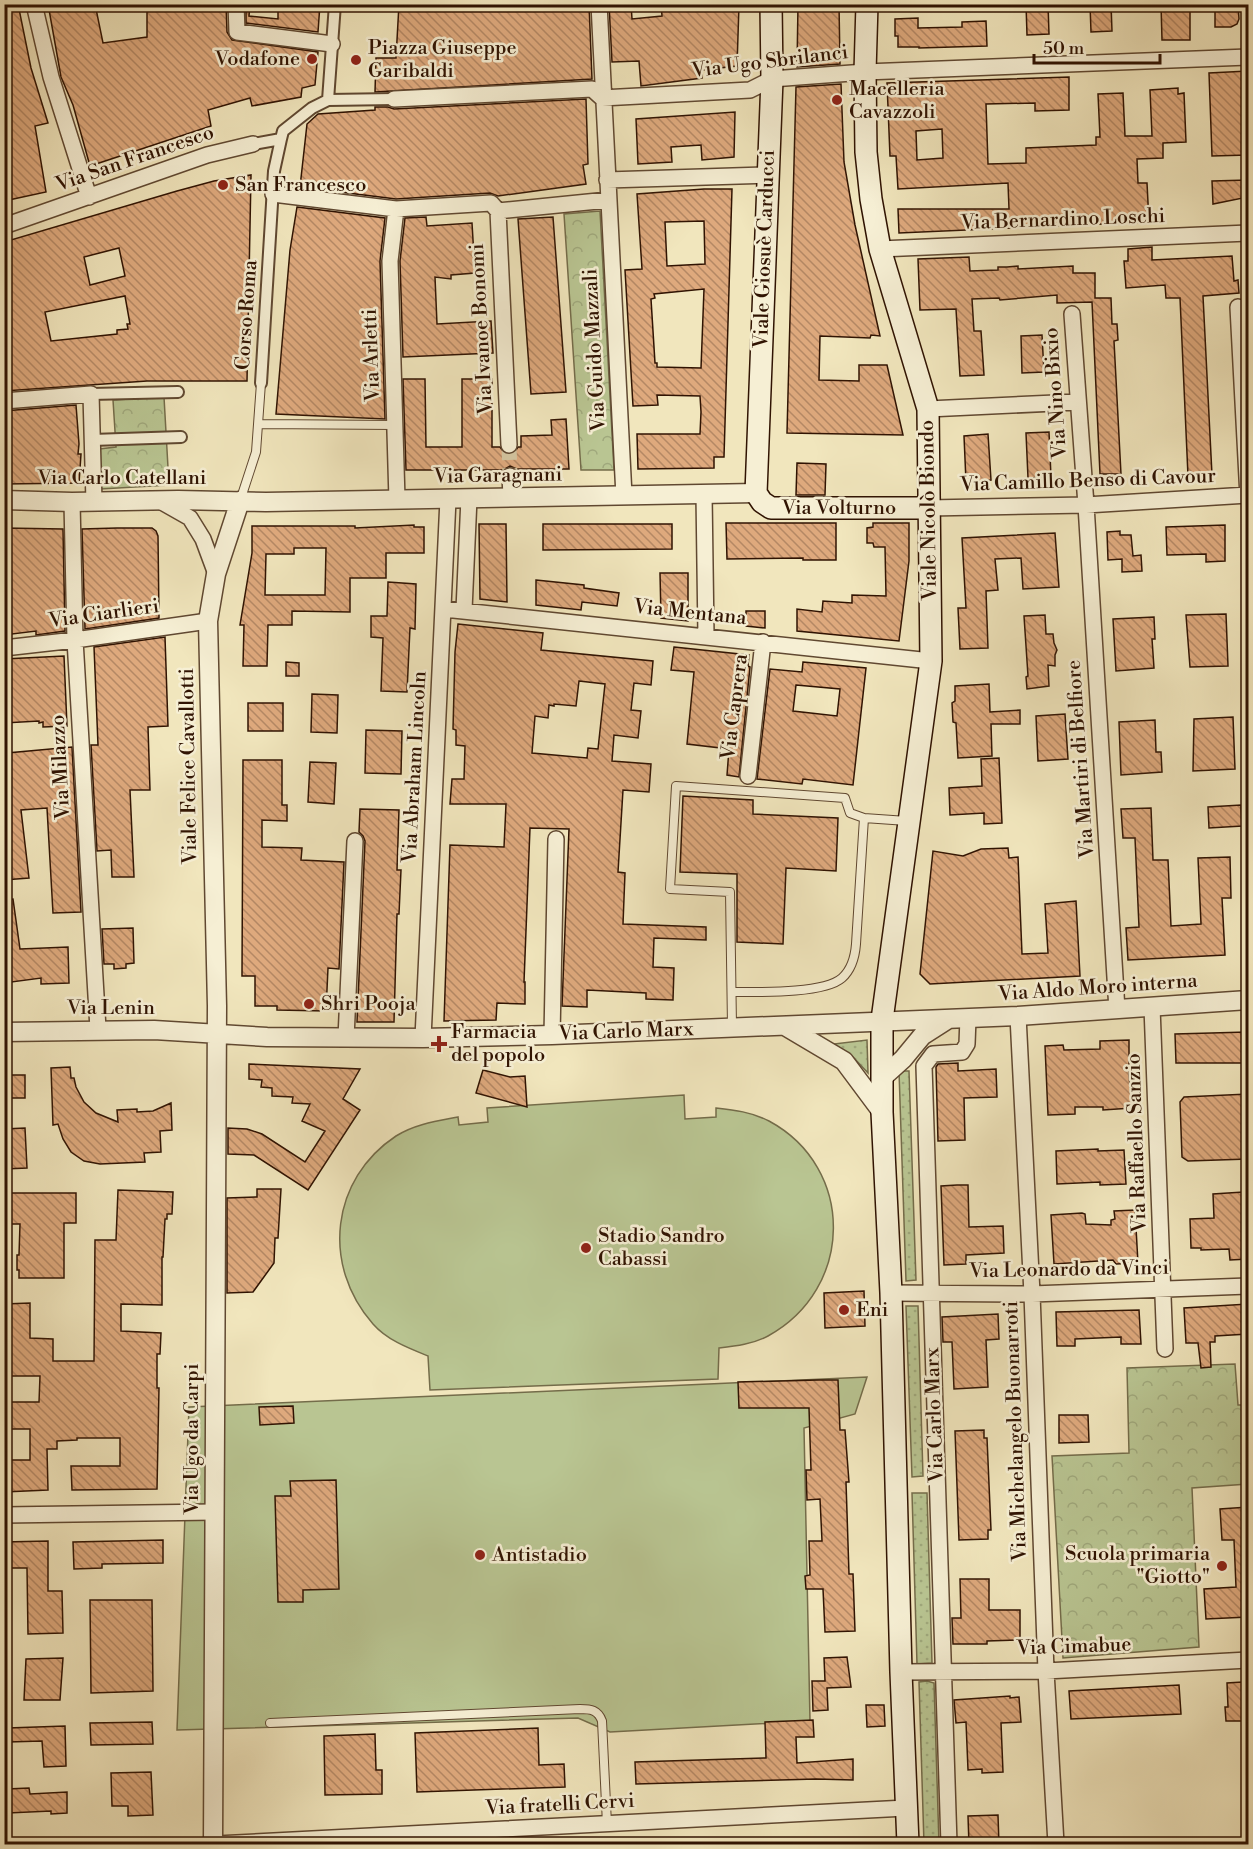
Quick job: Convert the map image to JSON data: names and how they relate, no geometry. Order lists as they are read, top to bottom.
{
  "streets": {
    "main road": [
      "Viale Giosuè Carducci",
      "Via Volturno",
      "Viale Nicolò Biondo",
      "Via Carlo Marx"
    ],
    "street": [
      "Via Ugo Sbrilanci",
      "Via San Francesco",
      "Via Bernardino Loschi",
      "Corso Roma",
      "Via Ivanoe Bonomi",
      "Via Guido Mazzali",
      "Via Arletti",
      "Via Nino Bixio",
      "Via Garagnani",
      "Via Carlo Catellani",
      "Via Camillo Benso di Cavour",
      "Via Mentana",
      "Via Ciarlieri",
      "Via Caprera",
      "Via Martiri di Belfiore",
      "Viale Felice Cavallotti",
      "Via Milazzo",
      "Via Abraham Lincoln",
      "Via Aldo Moro interna",
      "Via Lenin",
      "Via Raffaello Sanzio",
      "Via Leonardo da Vinci",
      "Via Michelangelo Buonarroti",
      "Via Ugo da Carpi",
      "Via Cimabue",
      "Via fratelli Cervi"
    ]
  },
  "crossings": [
    ["Via Ugo Sbrilanci", "Viale Giosuè Carducci"],
    ["Via Ugo Sbrilanci", "Via Guido Mazzali"],
    ["Via Ugo Sbrilanci", "Viale Nicolò Biondo"],
    ["Via San Francesco", "Corso Roma"],
    ["Via Bernardino Loschi", "Viale Nicolò Biondo"],
    ["Viale Giosuè Carducci", "Via Garagnani"],
    ["Viale Giosuè Carducci", "Via Volturno"],
    ["Corso Roma", "Via Garagnani"],
    ["Corso Roma", "Via Carlo Catellani"],
    ["Corso Roma", "Viale Felice Cavallotti"],
    ["Via Guido Mazzali", "Via Garagnani"],
    ["Via Arletti", "Via Garagnani"],
    ["Via Nino Bixio", "Via Camillo Benso di Cavour"],
    ["Via Nino Bixio", "Via Martiri di Belfiore"],
    ["Via Garagnani", "Via Carlo Catellani"],
    ["Via Garagnani", "Via Volturno"],
    ["Via Garagnani", "Viale Felice Cavallotti"],
    ["Via Garagnani", "Via Abraham Lincoln"],
    ["Via Carlo Catellani", "Viale Felice Cavallotti"],
    ["Via Carlo Catellani", "Via Milazzo"],
    ["Via Camillo Benso di Cavour", "Via Volturno"],
    ["Via Camillo Benso di Cavour", "Viale Nicolò Biondo"],
    ["Via Camillo Benso di Cavour", "Via Martiri di Belfiore"],
    ["Via Volturno", "Viale Nicolò Biondo"],
    ["Viale Nicolò Biondo", "Via Mentana"],
    ["Viale Nicolò Biondo", "Via Aldo Moro interna"],
    ["Viale Nicolò Biondo", "Via Carlo Marx"],
    ["Via Mentana", "Via Caprera"],
    ["Via Mentana", "Via Abraham Lincoln"],
    ["Via Ciarlieri", "Viale Felice Cavallotti"],
    ["Via Ciarlieri", "Via Milazzo"],
    ["Via Martiri di Belfiore", "Via Aldo Moro interna"],
    ["Viale Felice Cavallotti", "Via Lenin"],
    ["Viale Felice Cavallotti", "Via Carlo Marx"],
    ["Viale Felice Cavallotti", "Via Ugo da Carpi"],
    ["Via Milazzo", "Via Lenin"],
    ["Via Abraham Lincoln", "Via Carlo Marx"],
    ["Via Aldo Moro interna", "Via Carlo Marx"],
    ["Via Aldo Moro interna", "Via Raffaello Sanzio"],
    ["Via Aldo Moro interna", "Via Michelangelo Buonarroti"],
    ["Via Lenin", "Via Carlo Marx"],
    ["Via Lenin", "Via Ugo da Carpi"],
    ["Via Carlo Marx", "Via Leonardo da Vinci"],
    ["Via Carlo Marx", "Via Ugo da Carpi"],
    ["Via Carlo Marx", "Via Cimabue"],
    ["Via Carlo Marx", "Via fratelli Cervi"],
    ["Via Raffaello Sanzio", "Via Leonardo da Vinci"],
    ["Via Leonardo da Vinci", "Via Michelangelo Buonarroti"],
    ["Via Michelangelo Buonarroti", "Via Cimabue"],
    ["Via Ugo da Carpi", "Via fratelli Cervi"]
  ],
  "places": {
    "other": [
      "Vodafone",
      "Piazza Giuseppe Garibaldi",
      "Macelleria Cavazzoli",
      "San Francesco",
      "Shri Pooja",
      "Stadio Sandro Cabassi",
      "Eni",
      "Antistadio",
      "Scuola primaria \"Giotto\""
    ],
    "health": ["Farmacia del popolo"]
  },
  "scale_bar": "50 m"
}
